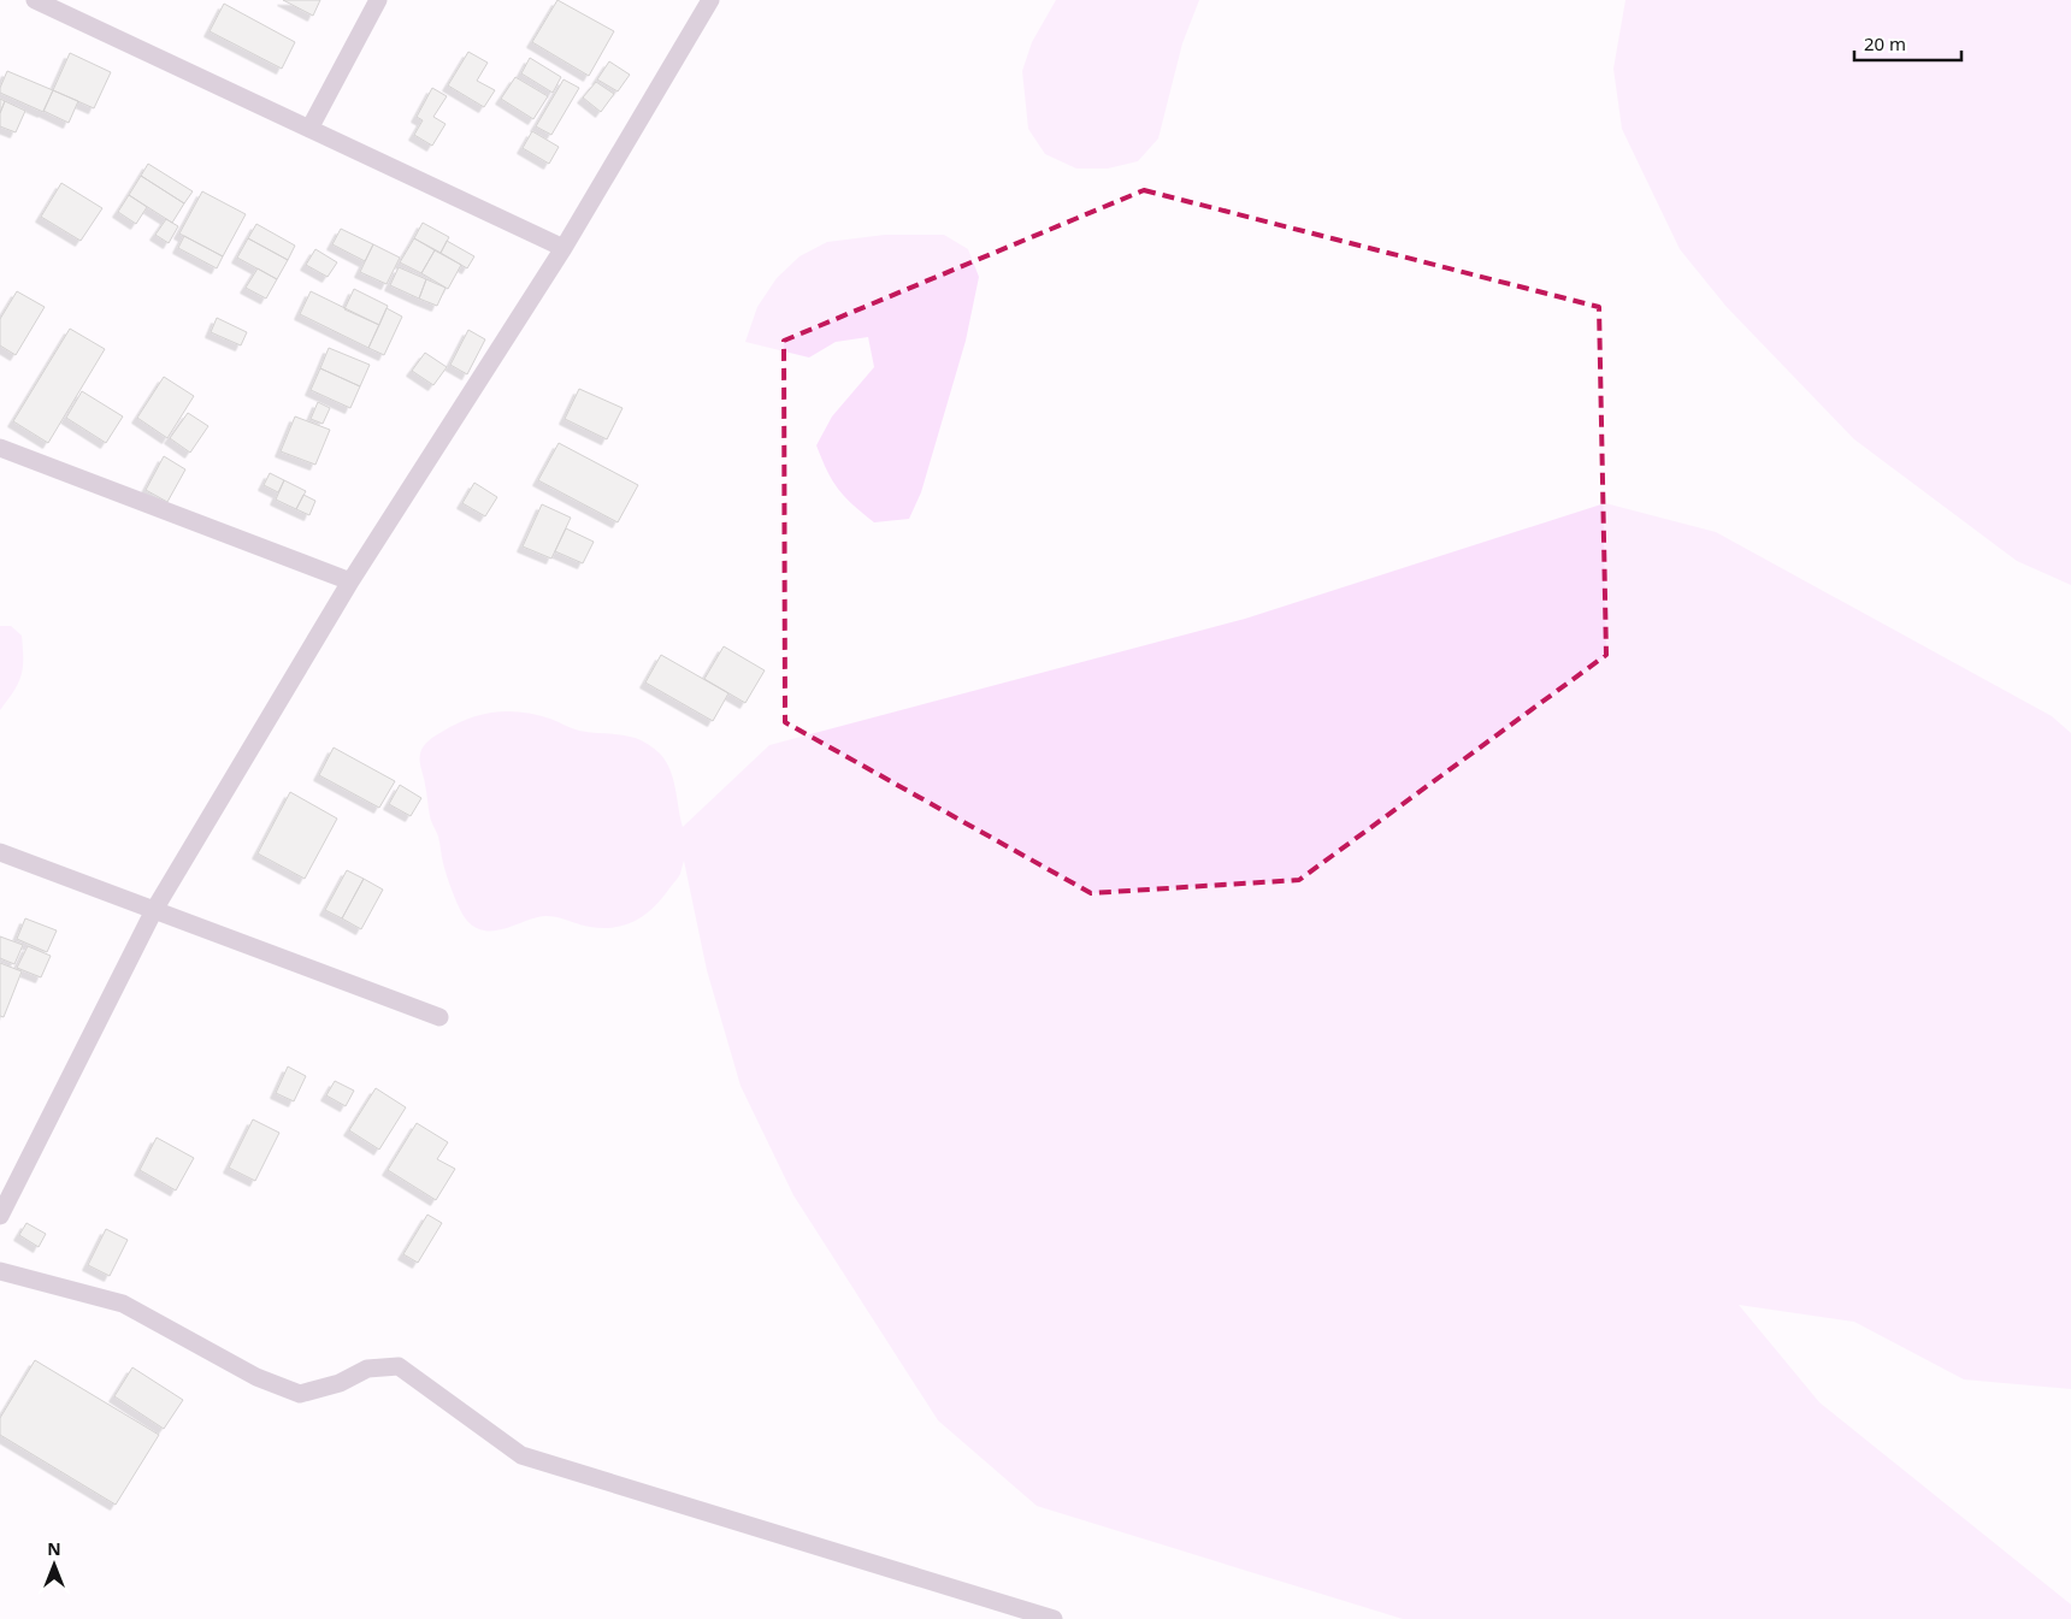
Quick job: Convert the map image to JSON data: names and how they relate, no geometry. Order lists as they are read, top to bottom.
{
  "scale_bar": "20 m",
  "north": "top"
}
